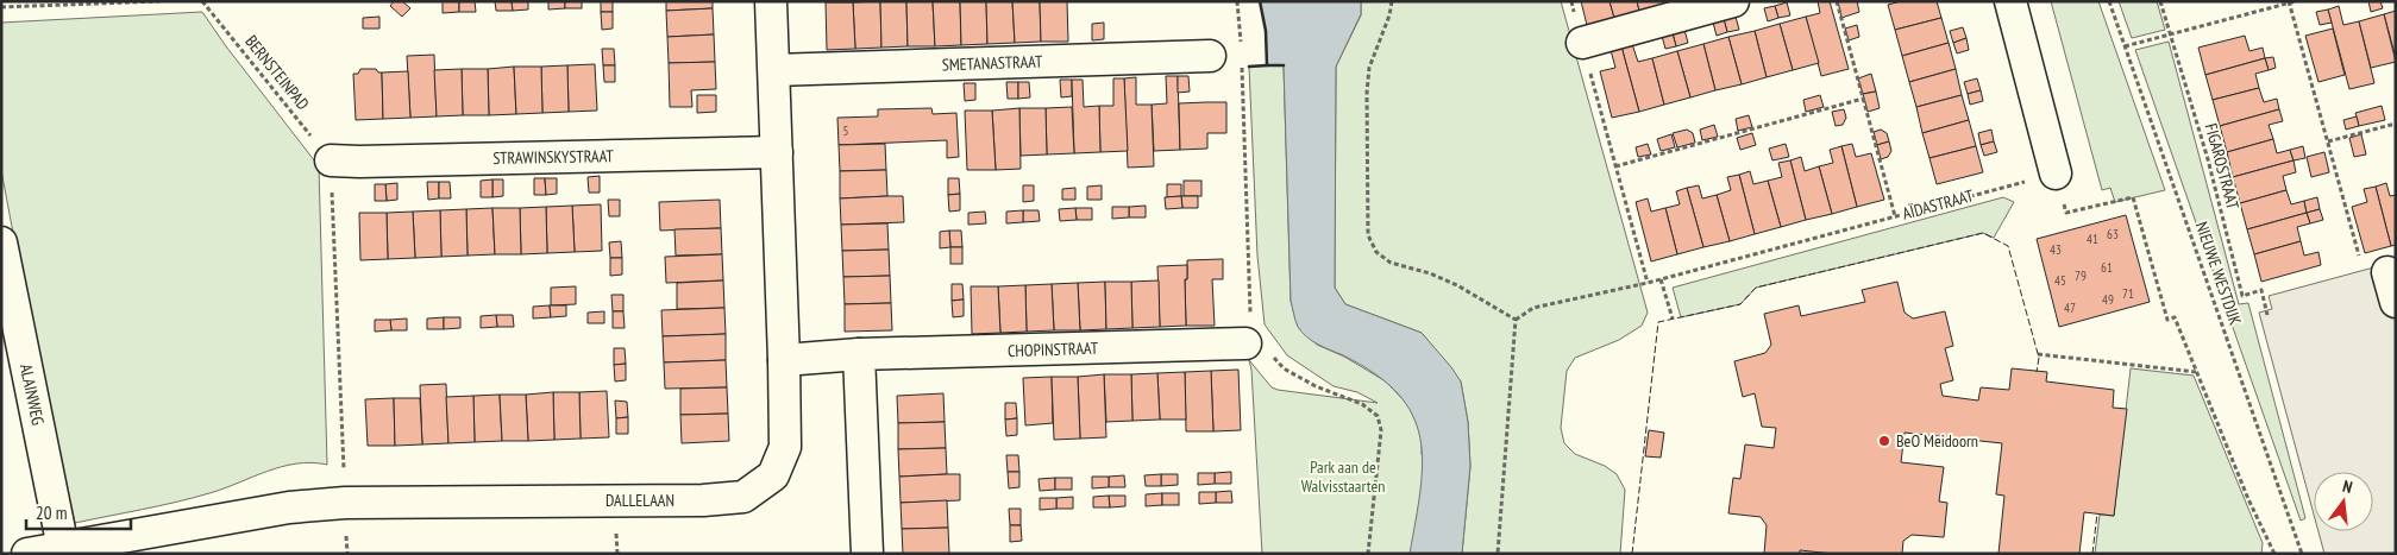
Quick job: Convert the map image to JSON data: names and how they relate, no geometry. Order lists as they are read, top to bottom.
{
  "streets": {
    "street": [
      "SMETANASTRAAT",
      "STRAWINSKYSTRAAT",
      "CHOPINSTRAAT",
      "ALAINWEG",
      "DALLELAAN"
    ],
    "path": [
      "BERNSTEINPAD",
      "FIGAROSTRAAT",
      "AÏDASTRAAT",
      "NIEUWE WESTDIJK"
    ]
  },
  "crossings": [
    ["SMETANASTRAAT", "DALLELAAN"],
    ["BERNSTEINPAD", "STRAWINSKYSTRAAT"],
    ["STRAWINSKYSTRAAT", "DALLELAAN"],
    ["CHOPINSTRAAT", "DALLELAAN"],
    ["ALAINWEG", "DALLELAAN"]
  ],
  "parks": ["Park aan de Walvisstaarten"],
  "places": ["BeO Meidoorn"],
  "house_numbers": [
    "5",
    "63",
    "41",
    "43",
    "61",
    "79",
    "45",
    "71",
    "49",
    "47"
  ],
  "scale_bar": "20 m",
  "north": "top"
}
